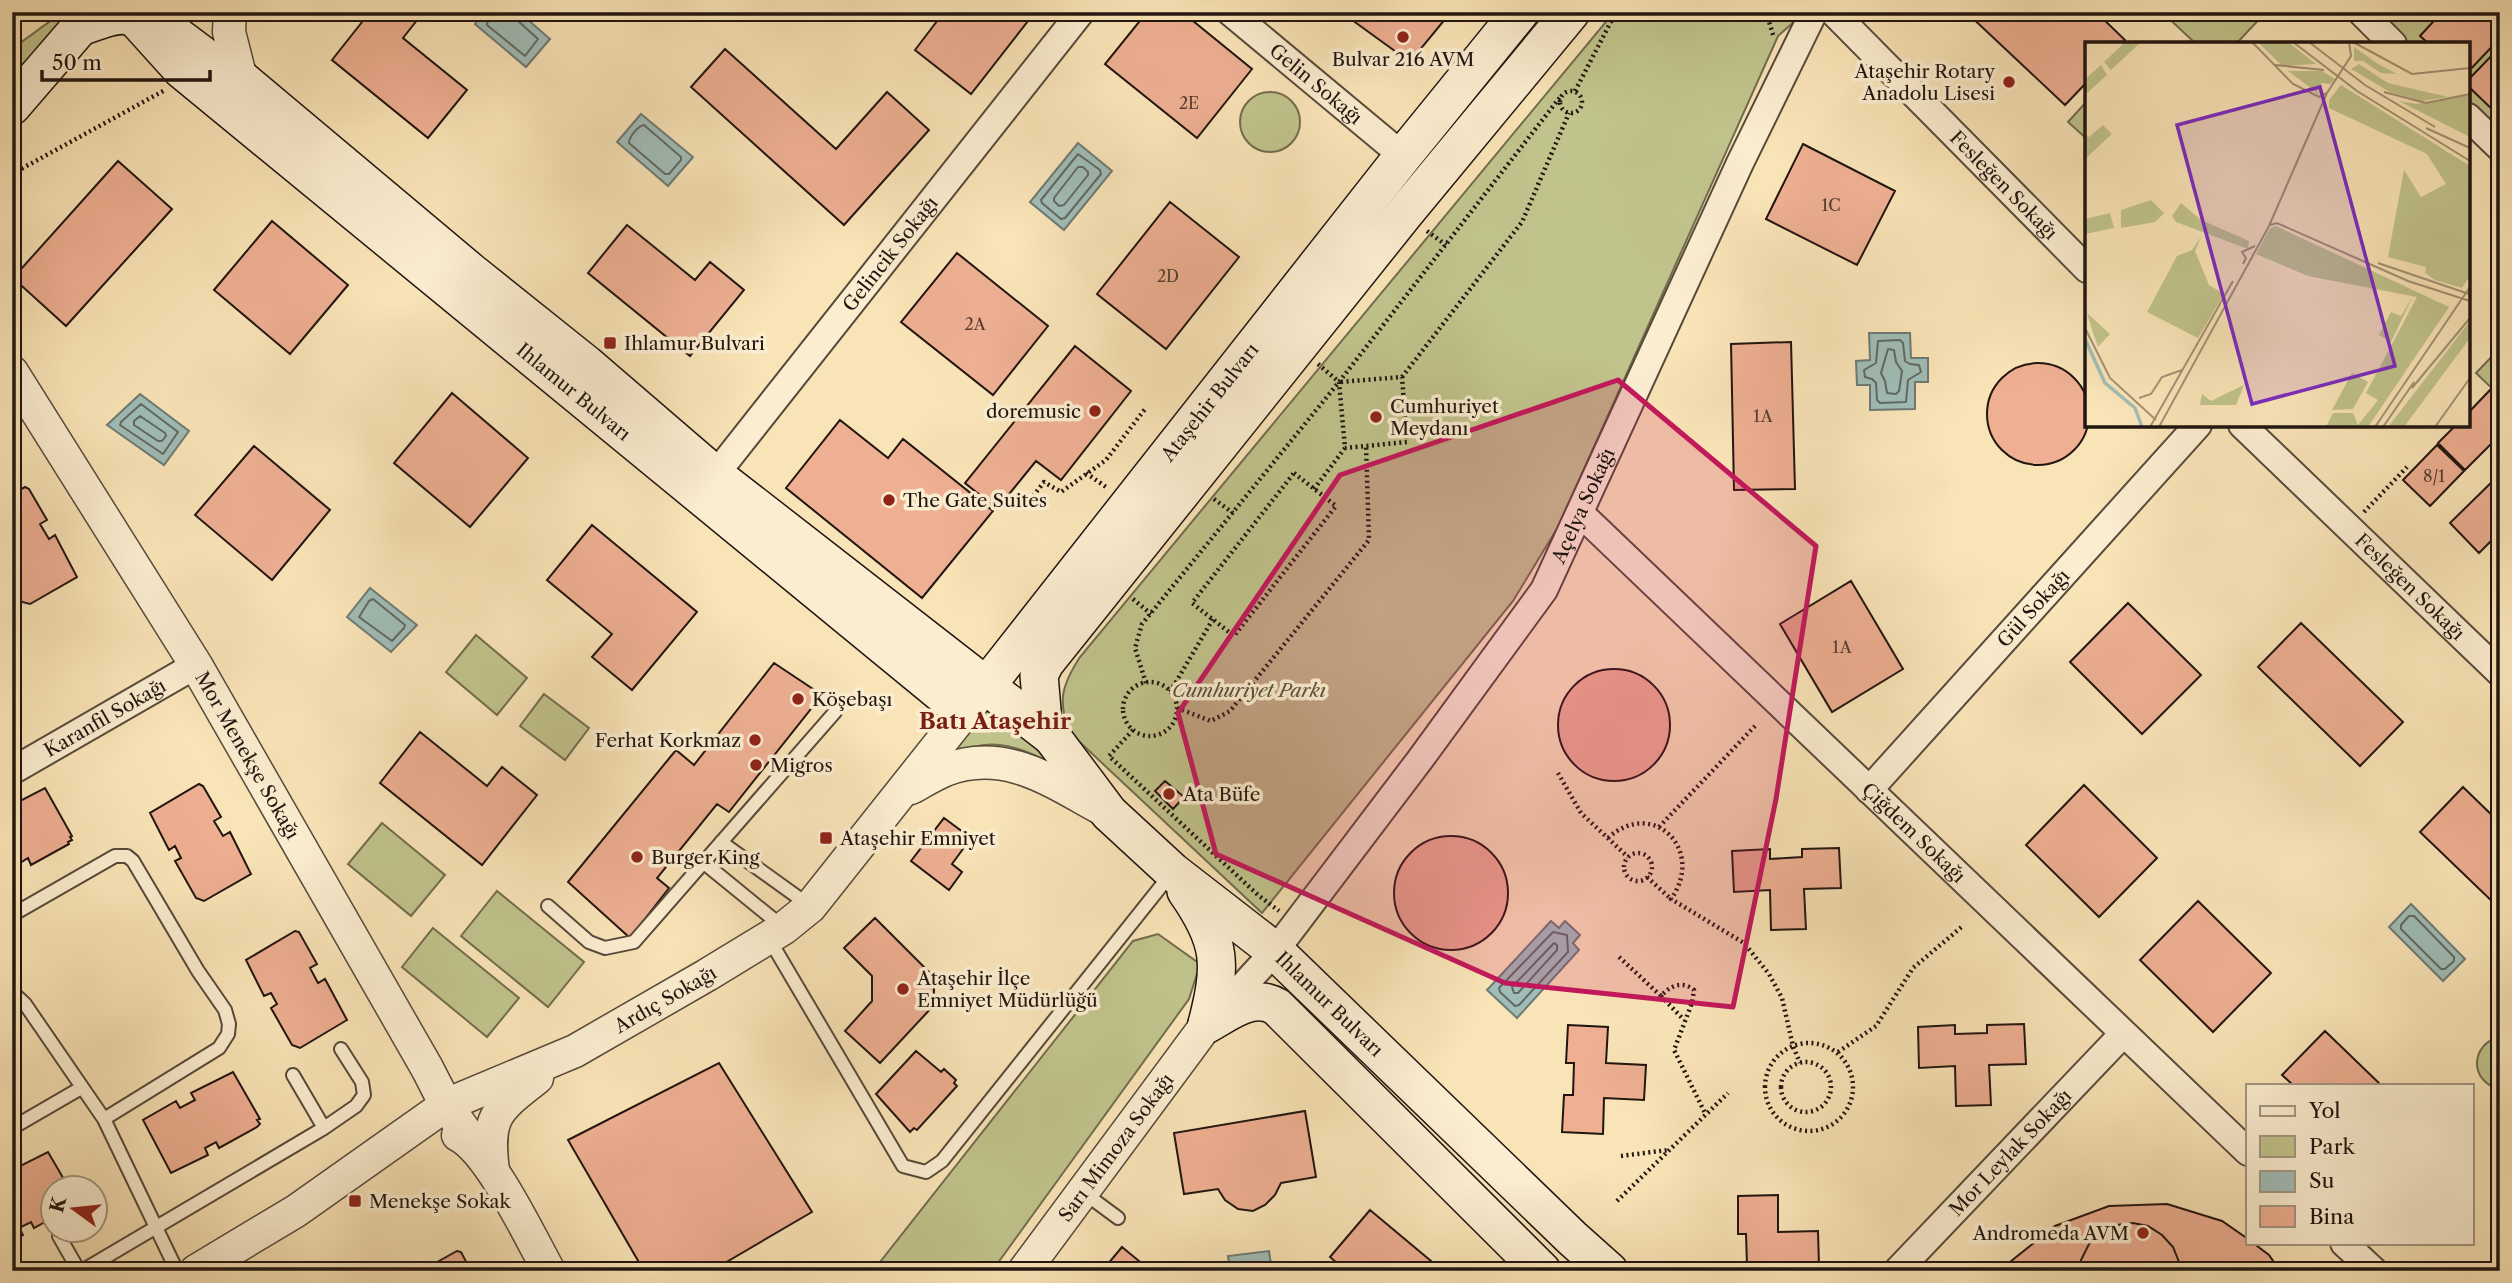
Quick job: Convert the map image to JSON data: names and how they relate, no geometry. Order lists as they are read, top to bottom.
{
  "streets": {
    "main road": ["Ihlamur Bulvarı", "Ataşehir Bulvarı"],
    "street": [
      "Gelin Sokağı",
      "Fesleğen Sokağı",
      "Gelincik Sokağı",
      "Açelya Sokağı",
      "Gül Sokağı",
      "Karanfil Sokağı",
      "Mor Menekşe Sokağı",
      "Çiğdem Sokağı",
      "Ardıç Sokağı",
      "Sarı Mimoza Sokağı",
      "Mor Leylak Sokağı"
    ]
  },
  "crossings": [
    ["Gelin Sokağı", "Ataşehir Bulvarı"],
    ["Gelincik Sokağı", "Ihlamur Bulvarı"],
    ["Ihlamur Bulvarı", "Ataşehir Bulvarı"],
    ["Ihlamur Bulvarı", "Açelya Sokağı"],
    ["Ihlamur Bulvarı", "Ardıç Sokağı"],
    ["Ihlamur Bulvarı", "Sarı Mimoza Sokağı"],
    ["Ataşehir Bulvarı", "Ardıç Sokağı"],
    ["Açelya Sokağı", "Çiğdem Sokağı"],
    ["Açelya Sokağı", "Sarı Mimoza Sokağı"],
    ["Gül Sokağı", "Çiğdem Sokağı"],
    ["Karanfil Sokağı", "Mor Menekşe Sokağı"],
    ["Mor Menekşe Sokağı", "Ardıç Sokağı"],
    ["Çiğdem Sokağı", "Mor Leylak Sokağı"]
  ],
  "districts": ["Batı Ataşehir"],
  "parks": ["Cumhuriyet Parkı"],
  "places": {
    "other": [
      "Bulvar 216 AVM",
      "Ataşehir Rotary Anadolu Lisesi",
      "doremusic",
      "Cumhuriyet Meydanı",
      "The Gate Suites",
      "Köşebaşı",
      "Ferhat Korkmaz",
      "Migros",
      "Ata Büfe",
      "Burger King",
      "Ataşehir İlçe Emniyet Müdürlüğü",
      "Andromeda AVM"
    ],
    "transit": ["Ihlamur Bulvari", "Ataşehir Emniyet", "Menekşe Sokak"]
  },
  "house_numbers": [
    "2E",
    "1C",
    "2D",
    "2A",
    "1A",
    "8/1",
    "1A"
  ],
  "legend": [
    "Yol",
    "Park",
    "Su",
    "Bina"
  ],
  "scale_bar": "50 m",
  "north": "left"
}
